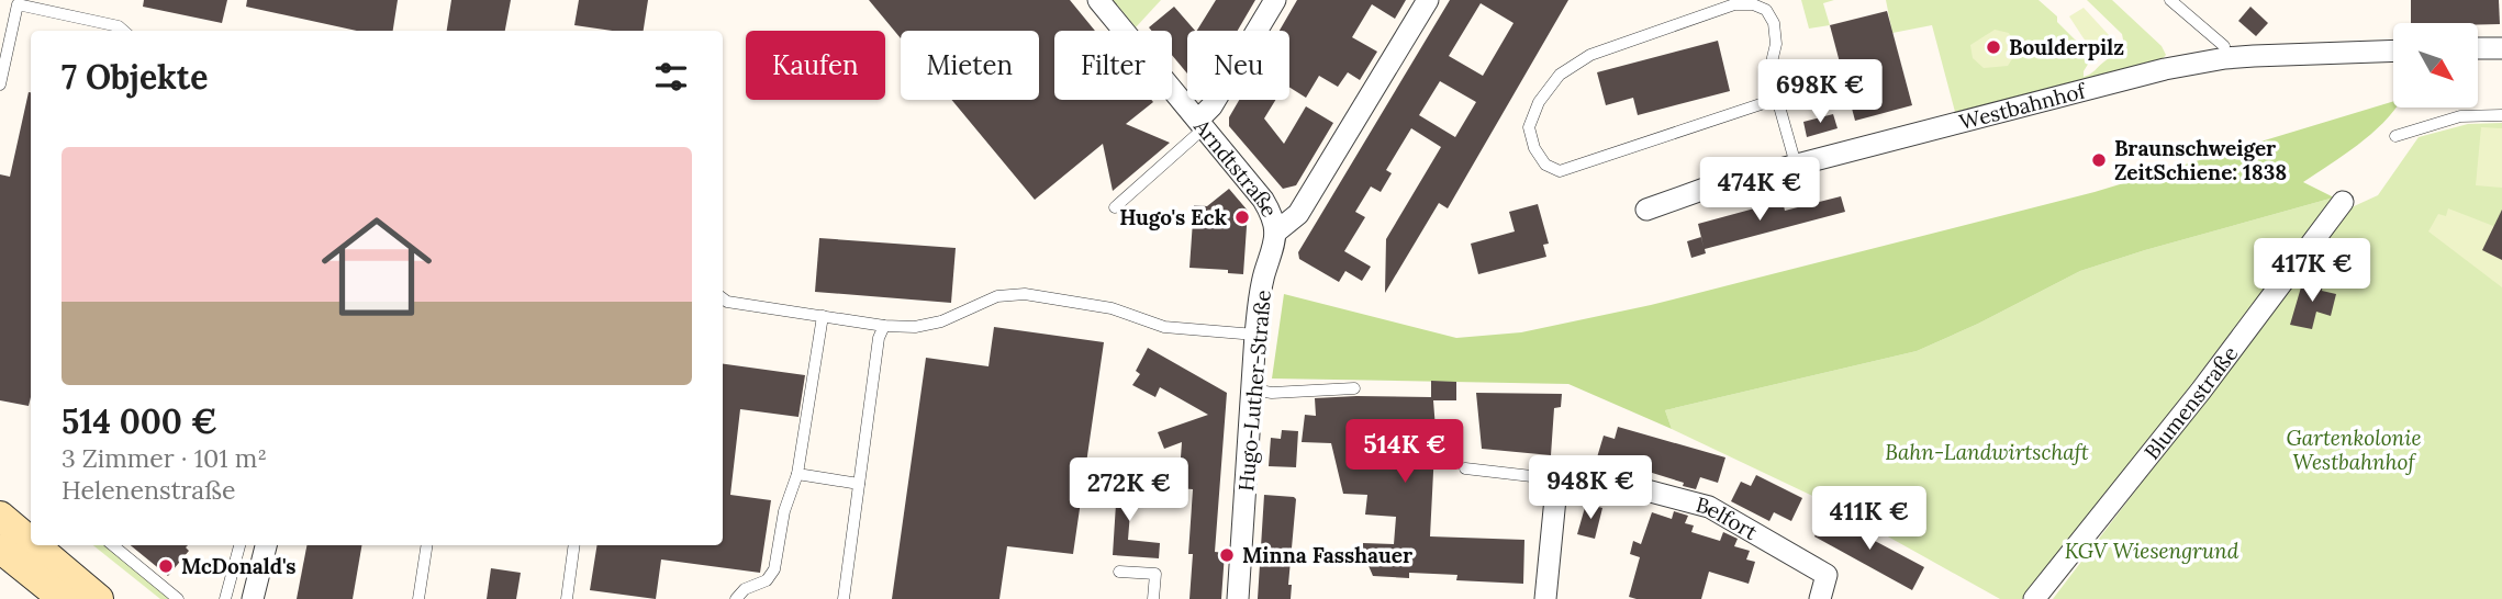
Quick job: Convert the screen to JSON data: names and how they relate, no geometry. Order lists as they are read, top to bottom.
{
  "streets": {
    "street": [
      "Westbahnhof",
      "Arndtstraße",
      "Hugo-Luther-Straße",
      "Blumenstraße",
      "Belfort"
    ]
  },
  "crossings": [
    ["Arndtstraße", "Hugo-Luther-Straße"]
  ],
  "parks": ["Gartenkolonie Westbahnhof", "Bahn-Landwirtschaft", "KGV Wiesengrund"],
  "places": [
    "Boulderpilz",
    "Braunschweiger ZeitSchiene: 1838",
    "Hugo's Eck",
    "Minna Fasshauer",
    "McDonald's"
  ],
  "north": "bottom right",
  "page": {
    "chip": [
      "Kaufen",
      "Mieten",
      "Filter",
      "Neu"
    ],
    "heading": "7 Objekte",
    "price": [
      "698K €",
      "474K €",
      "417K €",
      "514K €",
      "948K €",
      "272K €",
      "411K €"
    ],
    "list": [
      {
        "name": "514 000 €",
        "note": "3 Zimmer · 101 m² · Helenenstraße"
      }
    ]
  }
}
